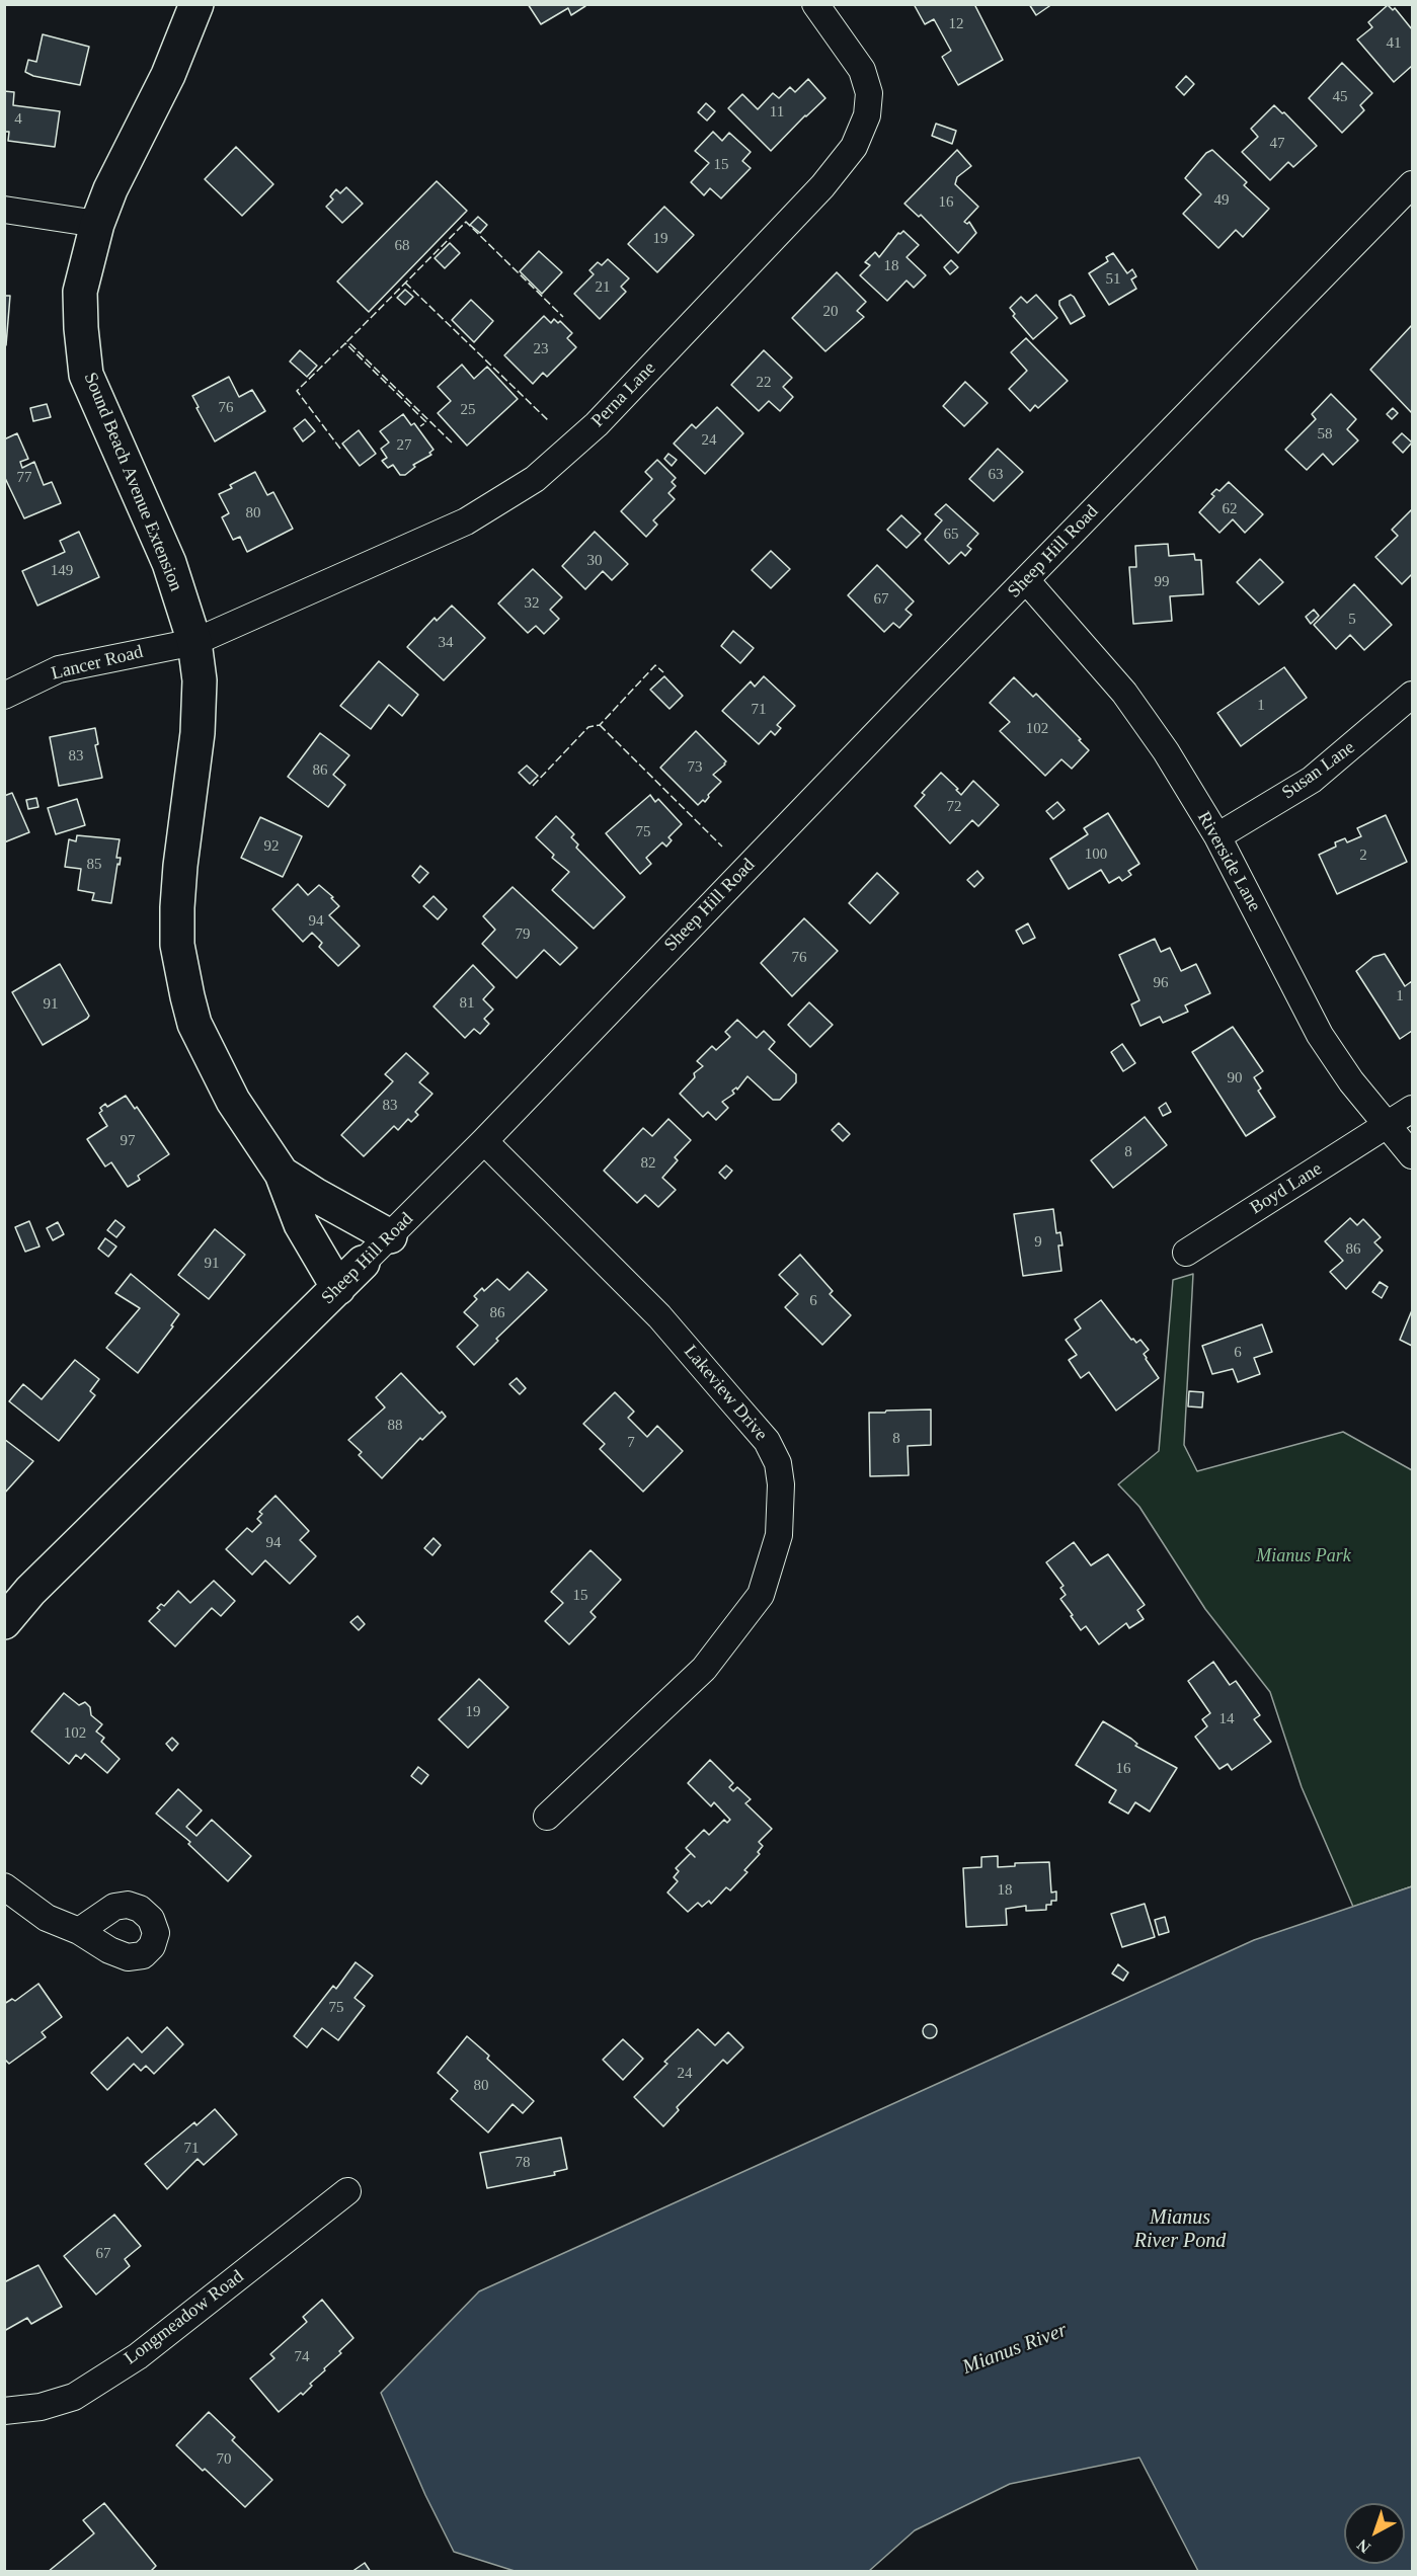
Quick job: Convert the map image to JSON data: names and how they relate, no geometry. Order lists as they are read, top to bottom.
{
  "streets": {
    "street": [
      "Perna Lane",
      "Sound Beach Avenue Extension",
      "Sheep Hill Road",
      "Lancer Road",
      "Susan Lane",
      "Riverside Lane",
      "Boyd Lane",
      "Lakeview Drive",
      "Longmeadow Road"
    ]
  },
  "crossings": [
    ["Perna Lane", "Sound Beach Avenue Extension"],
    ["Perna Lane", "Lancer Road"],
    ["Sound Beach Avenue Extension", "Sheep Hill Road"],
    ["Sound Beach Avenue Extension", "Lancer Road"],
    ["Sheep Hill Road", "Riverside Lane"],
    ["Sheep Hill Road", "Lakeview Drive"],
    ["Susan Lane", "Riverside Lane"],
    ["Riverside Lane", "Boyd Lane"]
  ],
  "water": ["Mianus River Pond", "Mianus River"],
  "parks": ["Mianus Park"],
  "house_numbers": [
    "12",
    "41",
    "45",
    "11",
    "4",
    "47",
    "15",
    "49",
    "16",
    "19",
    "68",
    "18",
    "51",
    "21",
    "20",
    "23",
    "22",
    "76",
    "25",
    "58",
    "24",
    "27",
    "63",
    "77",
    "62",
    "80",
    "65",
    "30",
    "149",
    "99",
    "67",
    "32",
    "5",
    "34",
    "1",
    "71",
    "102",
    "83",
    "73",
    "86",
    "72",
    "75",
    "92",
    "100",
    "2",
    "85",
    "94",
    "79",
    "76",
    "96",
    "1",
    "81",
    "91",
    "90",
    "83",
    "97",
    "8",
    "82",
    "9",
    "86",
    "91",
    "6",
    "86",
    "6",
    "88",
    "8",
    "7",
    "94",
    "15",
    "19",
    "14",
    "102",
    "16",
    "18",
    "75",
    "24",
    "80",
    "71",
    "78",
    "67",
    "74",
    "70"
  ],
  "north": "bottom left"
}
